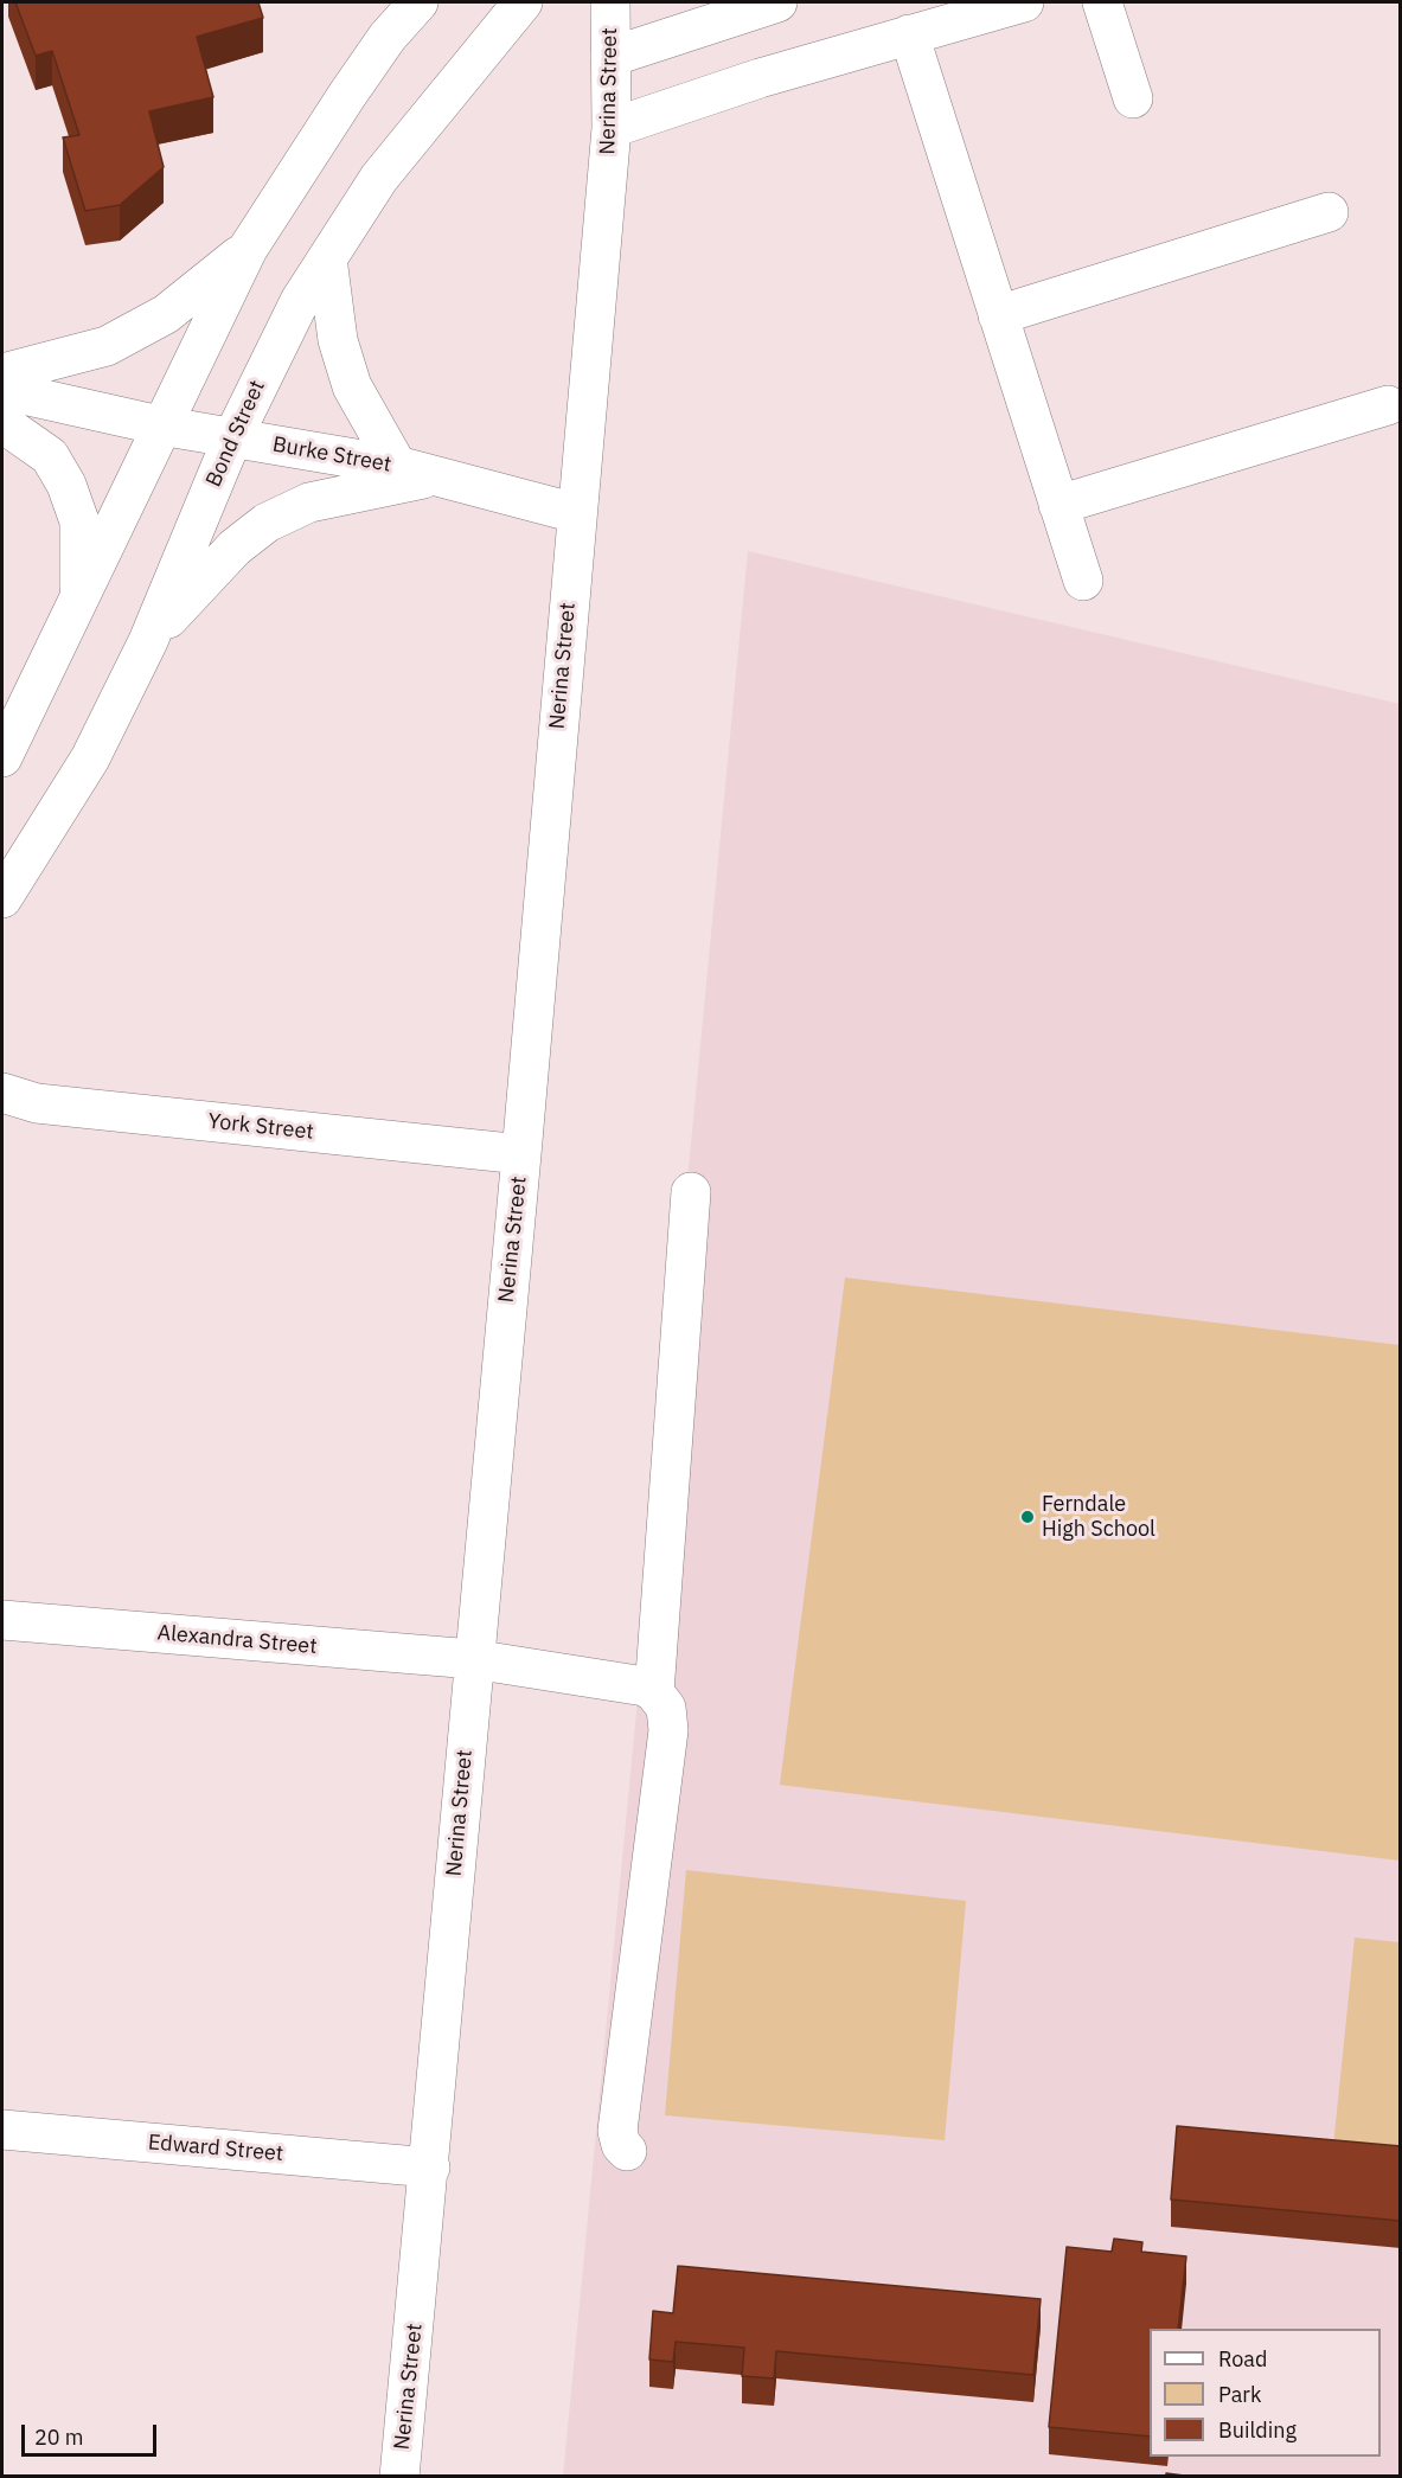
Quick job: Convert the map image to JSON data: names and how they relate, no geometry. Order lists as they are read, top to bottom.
{
  "streets": {
    "street": [
      "Nerina Street",
      "Bond Street",
      "Burke Street",
      "York Street",
      "Alexandra Street",
      "Edward Street"
    ]
  },
  "crossings": [
    ["Nerina Street", "Burke Street"],
    ["Nerina Street", "York Street"],
    ["Nerina Street", "Alexandra Street"],
    ["Nerina Street", "Edward Street"],
    ["Bond Street", "Burke Street"]
  ],
  "places": ["Ferndale High School"],
  "legend": ["Road", "Park", "Building"],
  "scale_bar": "20 m"
}
